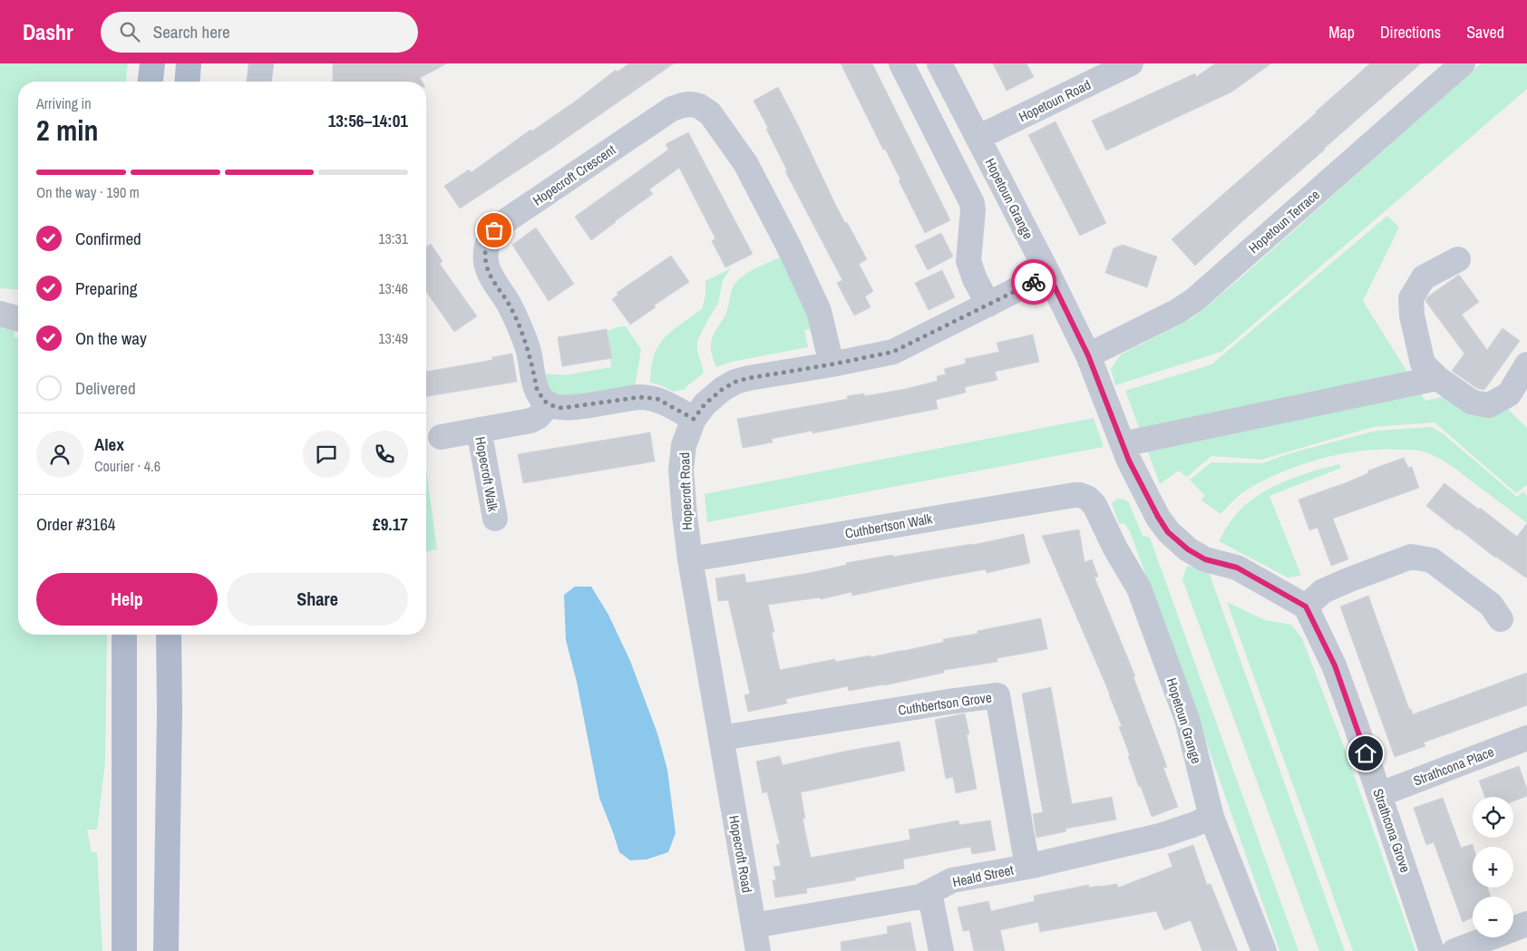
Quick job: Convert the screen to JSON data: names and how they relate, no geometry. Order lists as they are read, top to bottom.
{
  "streets": {
    "street": [
      "Hopetoun Road",
      "Hopecroft Crescent",
      "Hopetoun Grange",
      "Hopetoun Terrace",
      "Hopecroft Walk",
      "Hopecroft Road",
      "Cuthbertson Walk",
      "Cuthbertson Grove",
      "Strathcona Place",
      "Strathcona Grove",
      "Heald Street"
    ]
  },
  "crossings": [
    ["Hopetoun Road", "Hopetoun Grange"],
    ["Hopecroft Crescent", "Hopecroft Walk"],
    ["Hopecroft Crescent", "Hopecroft Road"],
    ["Hopetoun Grange", "Hopetoun Terrace"],
    ["Hopetoun Grange", "Hopecroft Road"],
    ["Hopetoun Grange", "Cuthbertson Walk"],
    ["Hopetoun Grange", "Heald Street"],
    ["Hopecroft Road", "Cuthbertson Walk"],
    ["Hopecroft Road", "Cuthbertson Grove"],
    ["Hopecroft Road", "Heald Street"],
    ["Cuthbertson Grove", "Heald Street"],
    ["Strathcona Place", "Strathcona Grove"]
  ],
  "page": {
    "header": "Dashr",
    "search": "Search here",
    "nav": ["Map", "Directions", "Saved"],
    "heading": ["2 min", "Arriving in", "13:56–14:01"],
    "panel": [
      "Alex",
      "Courier · 4.6",
      "Order #3164",
      "£9.17"
    ],
    "bar": "On the way · 190 m",
    "list": [
      ["Confirmed", "13:31"],
      ["Preparing", "13:46"],
      ["On the way", "13:49"],
      "Delivered"
    ],
    "buttons": ["Help", "Share"],
    "map_buttons": ["+", "−"]
  }
}
